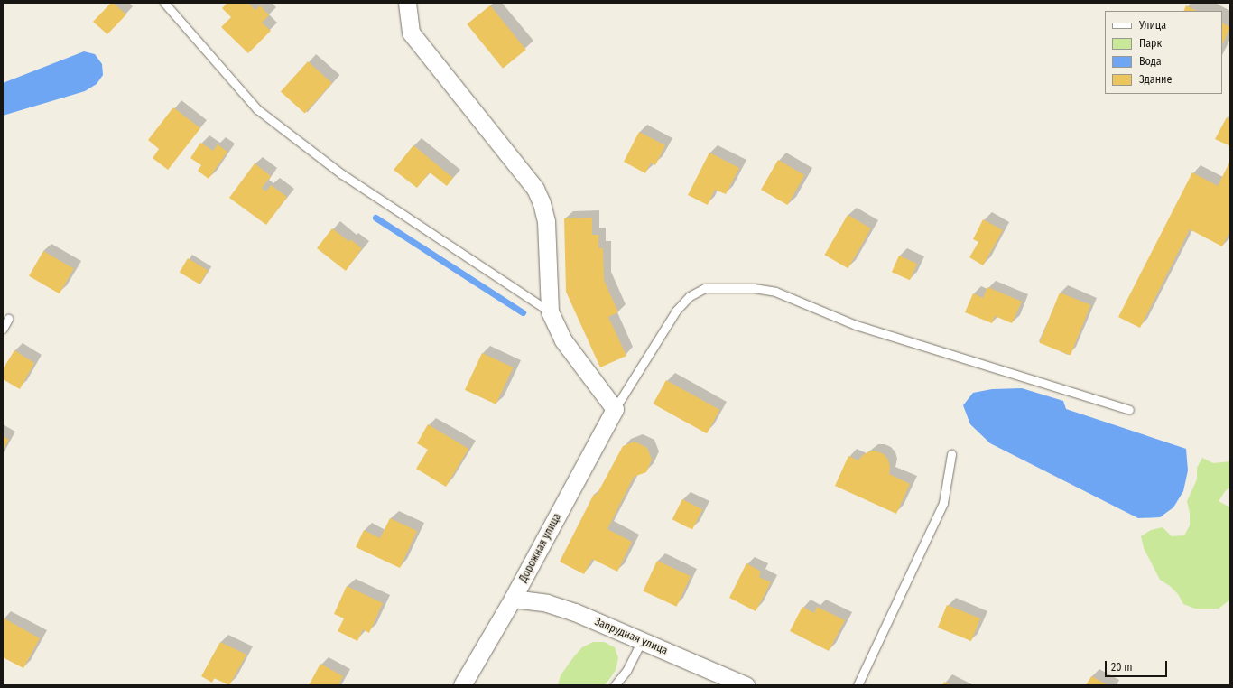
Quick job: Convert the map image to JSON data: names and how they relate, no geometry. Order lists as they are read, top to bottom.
{
  "streets": {
    "street": ["Дорожная улица", "Запрудная улица"]
  },
  "crossings": [
    ["Дорожная улица", "Запрудная улица"]
  ],
  "legend": [
    "Улица",
    "Парк",
    "Вода",
    "Здание"
  ],
  "scale_bar": "20 m"
}
